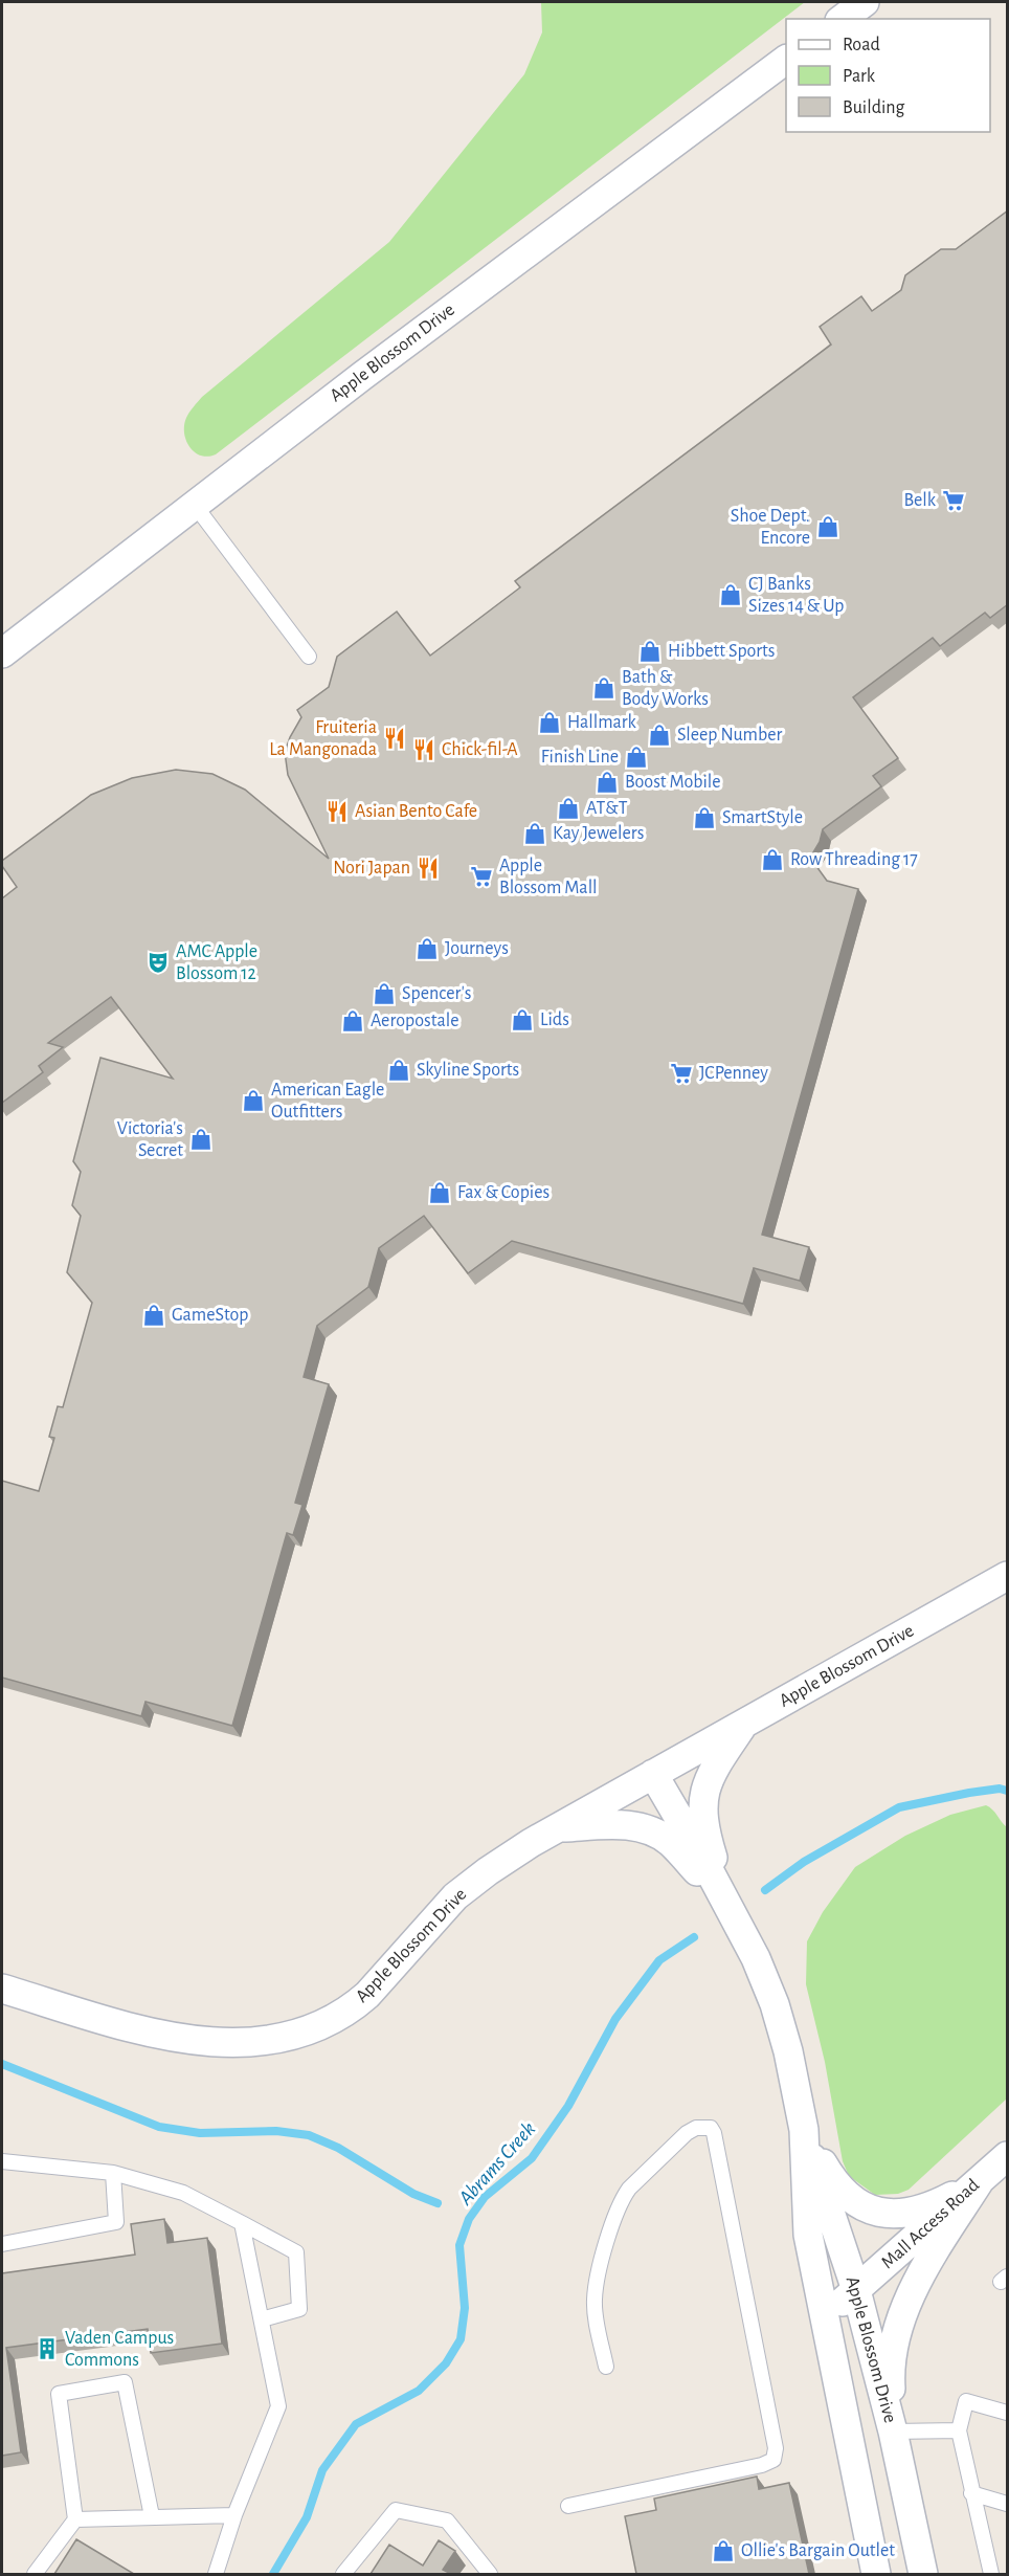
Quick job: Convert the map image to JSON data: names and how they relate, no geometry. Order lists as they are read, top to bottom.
{
  "streets": {
    "street": ["Apple Blossom Drive", "Mall Access Road"]
  },
  "crossings": [
    ["Apple Blossom Drive", "Mall Access Road"]
  ],
  "water": ["Abrams Creek"],
  "places": {
    "supermarket": ["Belk", "Apple Blossom Mall", "JCPenney"],
    "shop": [
      "Shoe Dept. Encore",
      "CJ Banks Sizes 14 & Up",
      "Hibbett Sports",
      "Bath & Body Works",
      "Hallmark",
      "Sleep Number",
      "Finish Line",
      "Boost Mobile",
      "AT&T",
      "SmartStyle",
      "Kay Jewelers",
      "Row Threading 17",
      "Journeys",
      "Spencer's",
      "Lids",
      "Aeropostale",
      "Skyline Sports",
      "American Eagle Outfitters",
      "Victoria's Secret",
      "Fax & Copies",
      "GameStop",
      "Ollie's Bargain Outlet"
    ],
    "restaurant": [
      "Fruiteria La Mangonada",
      "Chick-fil-A",
      "Asian Bento Cafe",
      "Nori Japan"
    ],
    "theatre": ["AMC Apple Blossom 12"],
    "building": ["Vaden Campus Commons"]
  },
  "legend": ["Road", "Park", "Building"]
}
